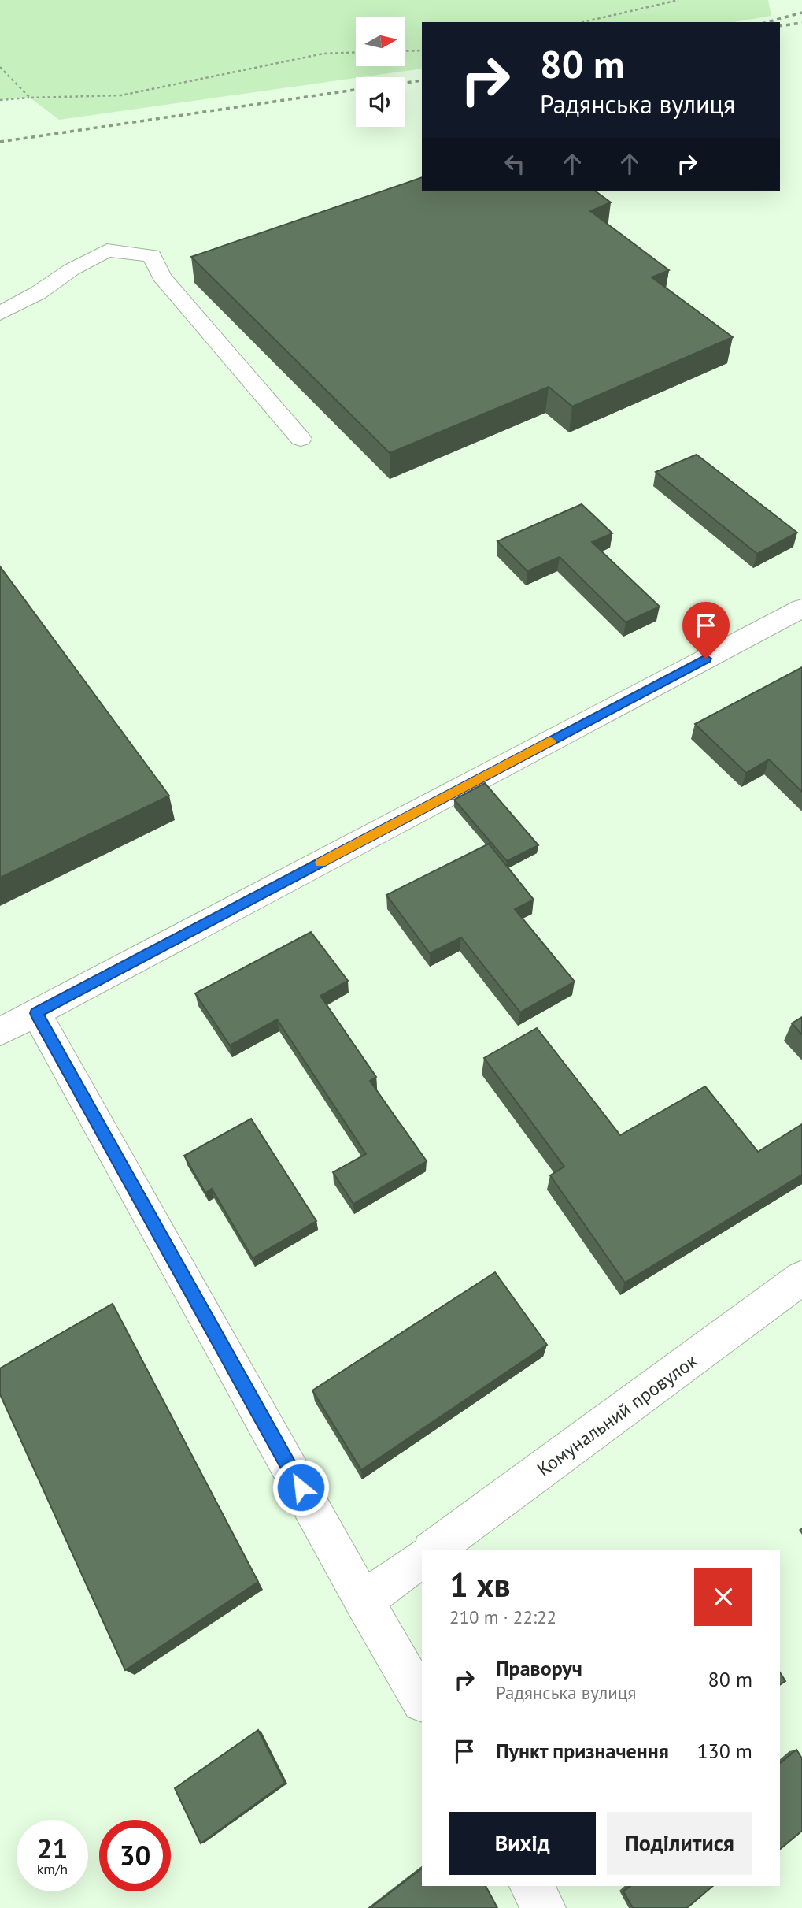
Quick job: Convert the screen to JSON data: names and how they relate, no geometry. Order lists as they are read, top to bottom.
{
  "streets": {
    "street": ["Комунальний провулок"]
  },
  "north": "right",
  "page": {
    "turn": ["80 m", "Радянська вулиця"],
    "heading": ["1 хв", "210 m · 22:22"],
    "list": [
      {
        "name": "Праворуч",
        "note": "Радянська вулиця",
        "value": "80 m"
      },
      {
        "name": "Пункт призначення",
        "value": "130 m"
      }
    ],
    "buttons": ["Вихід", "Поділитися"],
    "speed": "21 km/h",
    "limit": "30"
  }
}
